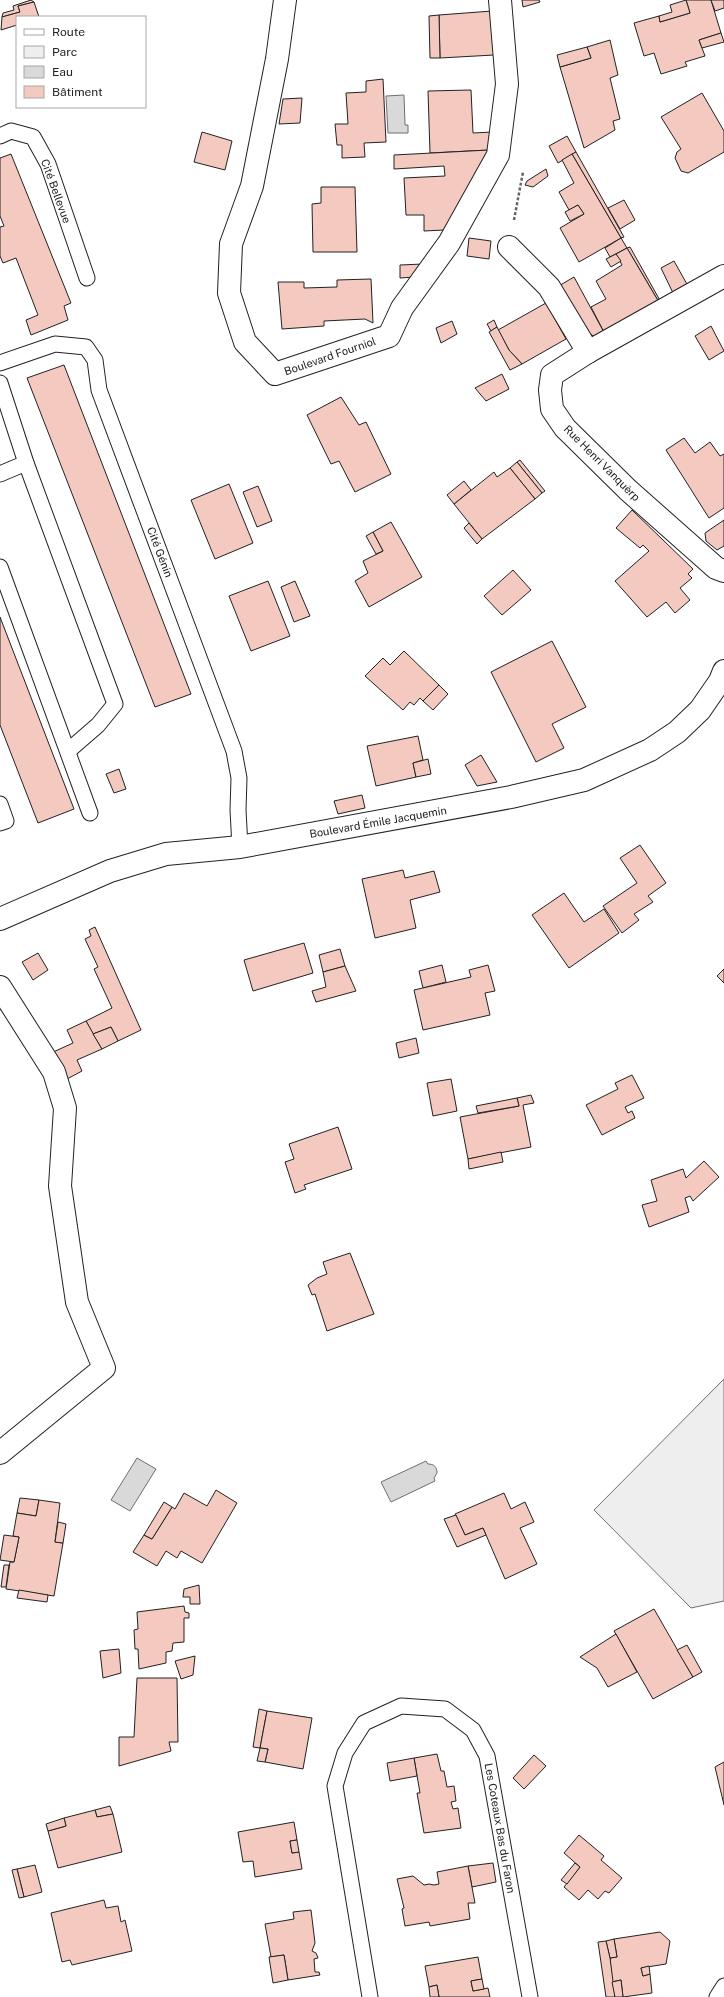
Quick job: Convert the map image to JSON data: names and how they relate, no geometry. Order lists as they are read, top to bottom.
{
  "streets": {
    "street": ["Boulevard Fourniol", "Rue Henri Vanquèrp", "Boulevard Émile Jacquemin"],
    "lane": ["Cité Bellevue", "Cité Génin", "Les Coteaux Bas du Faron"]
  },
  "crossings": [
    ["Cité Génin", "Boulevard Émile Jacquemin"]
  ],
  "legend": [
    "Route",
    "Parc",
    "Eau",
    "Bâtiment"
  ]
}
